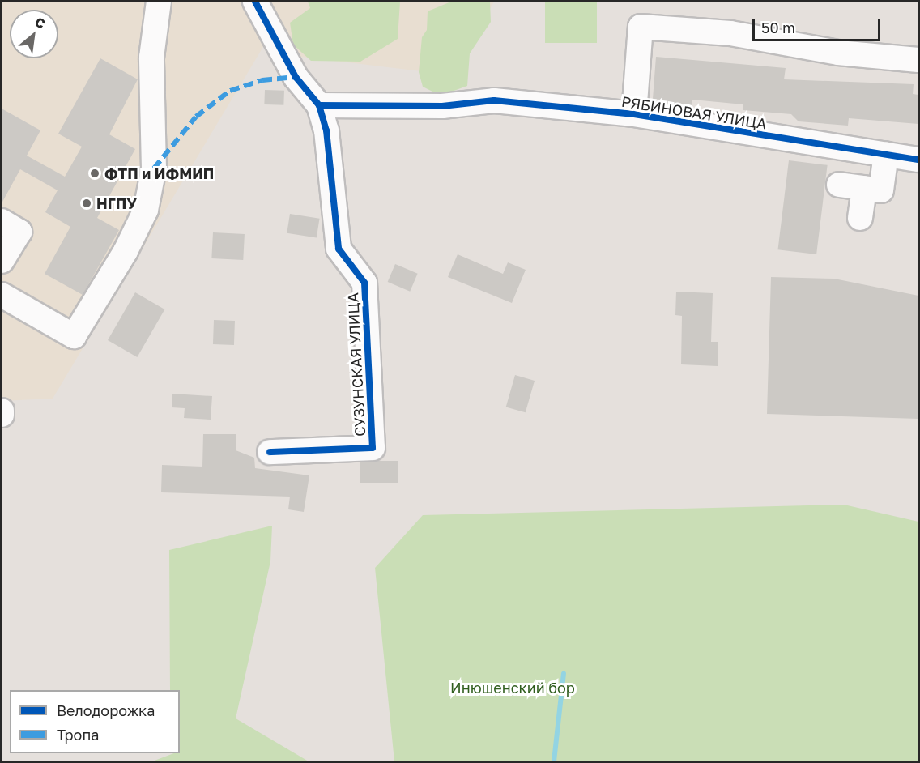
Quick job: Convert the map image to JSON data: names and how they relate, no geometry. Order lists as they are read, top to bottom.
{
  "streets": {
    "street": ["РЯБИНОВАЯ УЛИЦА", "СУЗУНСКАЯ УЛИЦА"]
  },
  "crossings": [
    ["РЯБИНОВАЯ УЛИЦА", "СУЗУНСКАЯ УЛИЦА"]
  ],
  "parks": ["Инюшенский бор"],
  "places": ["ФТП и ИФМИП", "НГПУ"],
  "legend": ["Велодорожка", "Тропа"],
  "scale_bar": "50 m",
  "north": "top right"
}
